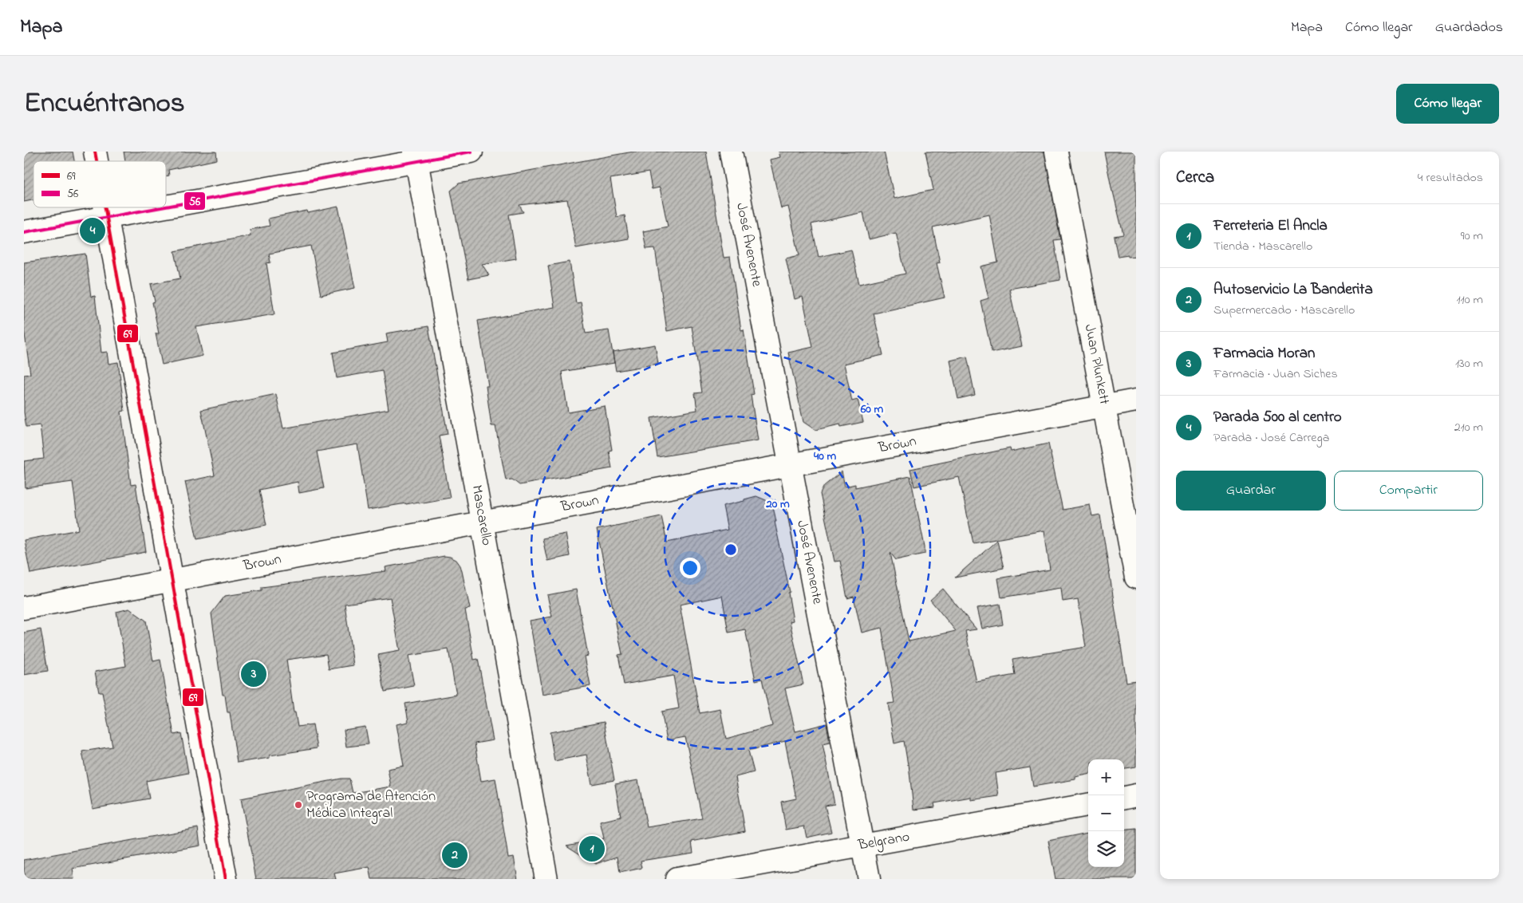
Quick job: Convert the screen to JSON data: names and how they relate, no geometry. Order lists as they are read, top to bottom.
{
  "streets": {
    "street": [
      "José Avenente",
      "Juan Plunkett",
      "Brown",
      "Mascarello",
      "Belgrano"
    ]
  },
  "crossings": [
    ["José Avenente", "Brown"],
    ["José Avenente", "Belgrano"],
    ["Juan Plunkett", "Brown"],
    ["Brown", "Mascarello"]
  ],
  "places": ["Programa de Atención Médica Integral"],
  "lines": ["transit line 69", "transit line 56"],
  "legend": ["69", "56"],
  "page": {
    "header": "Mapa",
    "nav": ["Mapa", "Cómo llegar", "Guardados"],
    "title": "Encuéntranos",
    "buttons": [
      "Cómo llegar",
      ["Guardar", "Compartir"]
    ],
    "heading": ["Cerca", "4 resultados"],
    "list": [
      {
        "mark": "1",
        "name": "Ferreteria El Ancla",
        "note": "Tienda · Mascarello",
        "value": "90 m"
      },
      {
        "mark": "2",
        "name": "Autoservicio La Banderita",
        "note": "Supermercado · Mascarello",
        "value": "110 m"
      },
      {
        "mark": "3",
        "name": "Farmacia Moran",
        "note": "Farmacia · Juan Siches",
        "value": "130 m"
      },
      {
        "mark": "4",
        "name": "Parada 500 al centro",
        "note": "Parada · José Carrega",
        "value": "210 m"
      }
    ],
    "pins": [
      "4",
      "3",
      "1",
      "2"
    ],
    "map_buttons": ["+", "−"]
  },
  "rings": ["60 m", "40 m", "20 m"]
}
